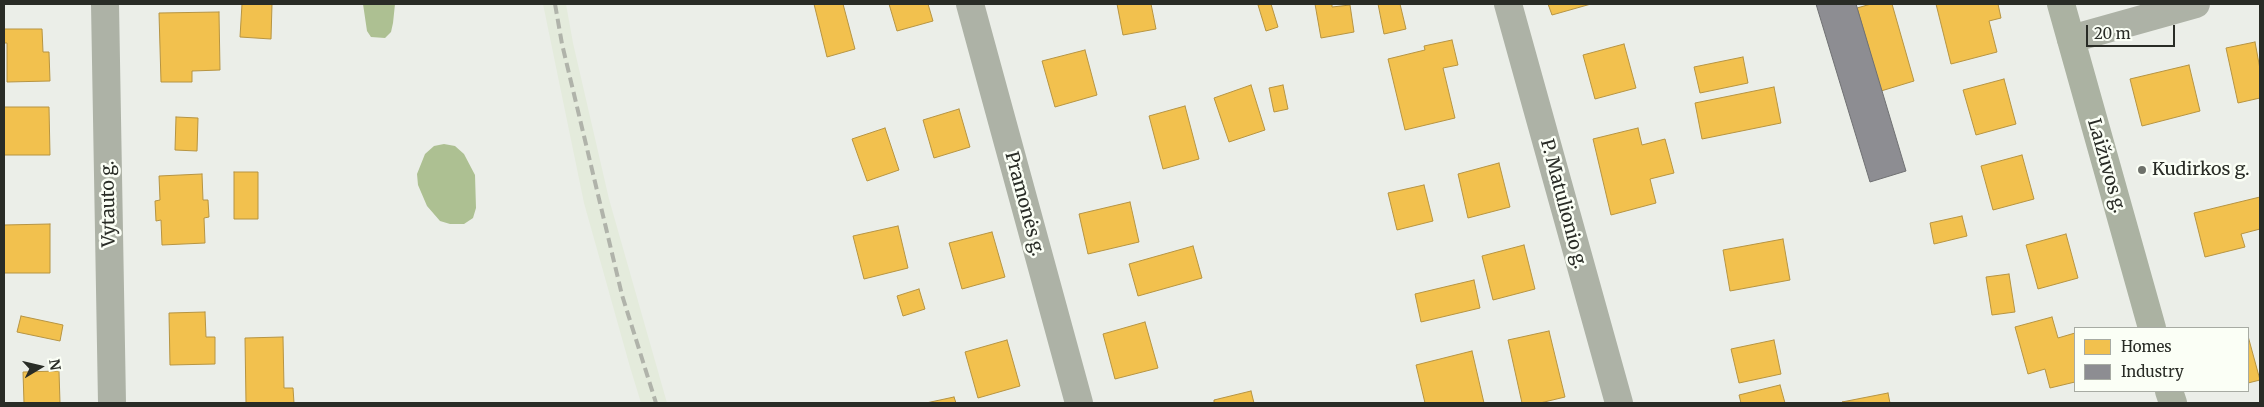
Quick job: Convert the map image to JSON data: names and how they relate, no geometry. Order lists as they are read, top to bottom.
{
  "streets": {
    "main road": ["Laižuvos g."],
    "street": ["Vytauto g.", "Pramonės g.", "P. Matulionio g."]
  },
  "places": ["Kudirkos g."],
  "legend": ["Homes", "Industry"],
  "scale_bar": "20 m",
  "north": "right"
}
